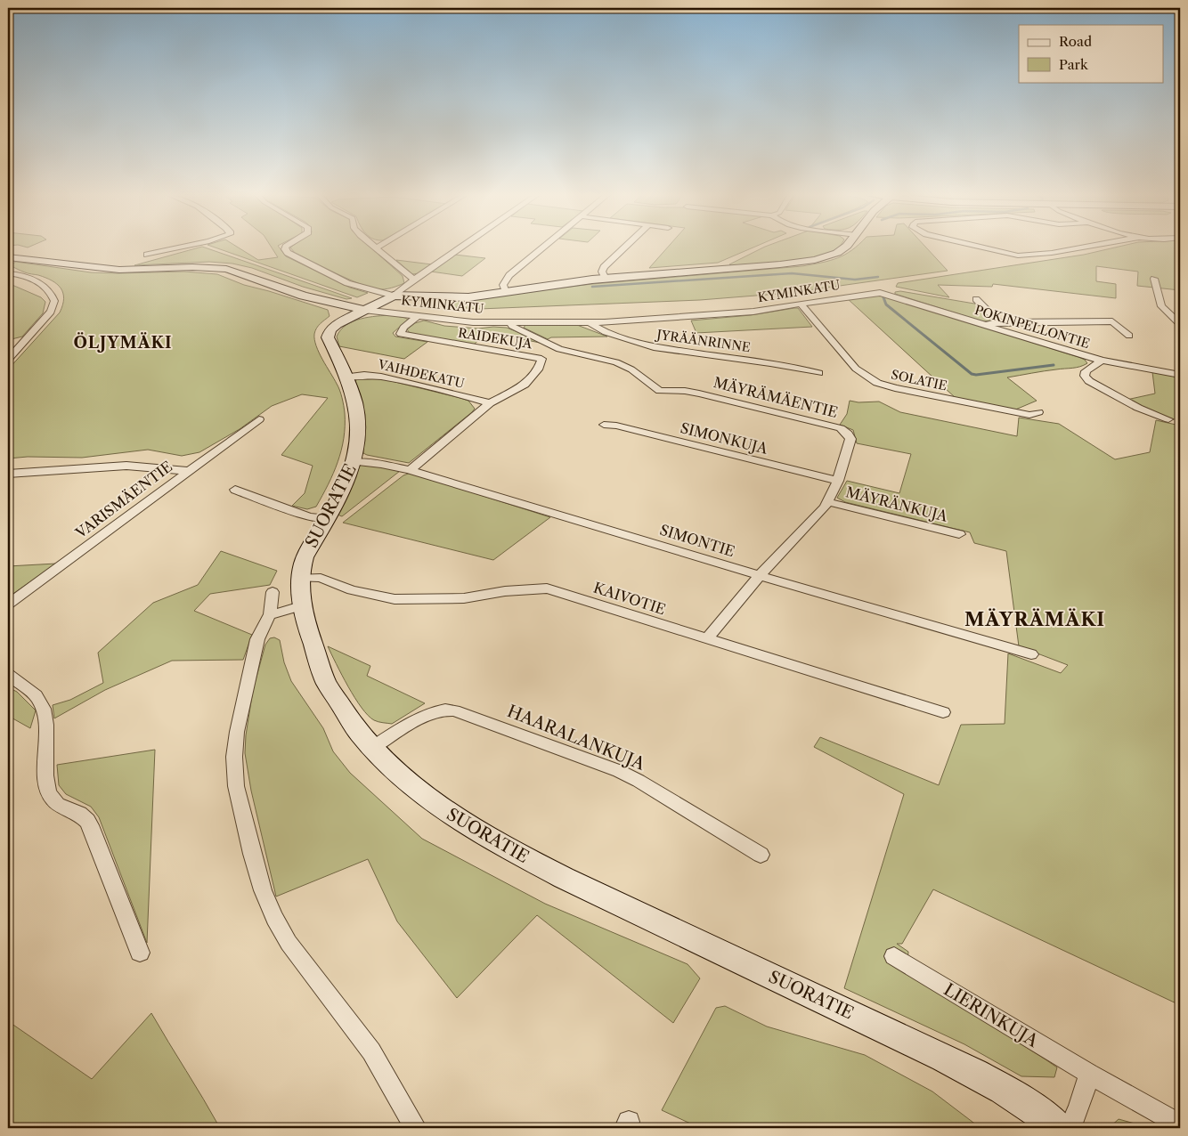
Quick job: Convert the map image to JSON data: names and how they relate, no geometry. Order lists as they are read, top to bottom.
{
  "streets": {
    "street": [
      "KYMINKATU",
      "POKINPELLONTIE",
      "RAIDEKUJA",
      "JYRÄÄNRINNE",
      "VAIHDEKATU",
      "SOLATIE",
      "MÄYRÄMÄENTIE",
      "SIMONKUJA",
      "VARISMÄENTIE",
      "MÄYRÄNKUJA",
      "SUORATIE",
      "SIMONTIE",
      "KAIVOTIE",
      "HAARALANKUJA",
      "LIERINKUJA"
    ]
  },
  "crossings": [
    ["KYMINKATU", "POKINPELLONTIE"],
    ["KYMINKATU", "RAIDEKUJA"],
    ["KYMINKATU", "JYRÄÄNRINNE"],
    ["KYMINKATU", "SOLATIE"],
    ["KYMINKATU", "MÄYRÄMÄENTIE"],
    ["KYMINKATU", "SUORATIE"],
    ["RAIDEKUJA", "VAIHDEKATU"],
    ["VAIHDEKATU", "SUORATIE"],
    ["MÄYRÄMÄENTIE", "SIMONKUJA"],
    ["MÄYRÄMÄENTIE", "MÄYRÄNKUJA"],
    ["MÄYRÄMÄENTIE", "SIMONTIE"],
    ["MÄYRÄMÄENTIE", "KAIVOTIE"],
    ["SUORATIE", "SIMONTIE"],
    ["SUORATIE", "KAIVOTIE"],
    ["SUORATIE", "HAARALANKUJA"]
  ],
  "districts": ["ÖLJYMÄKI", "MÄYRÄMÄKI"],
  "legend": ["Road", "Park"]
}
